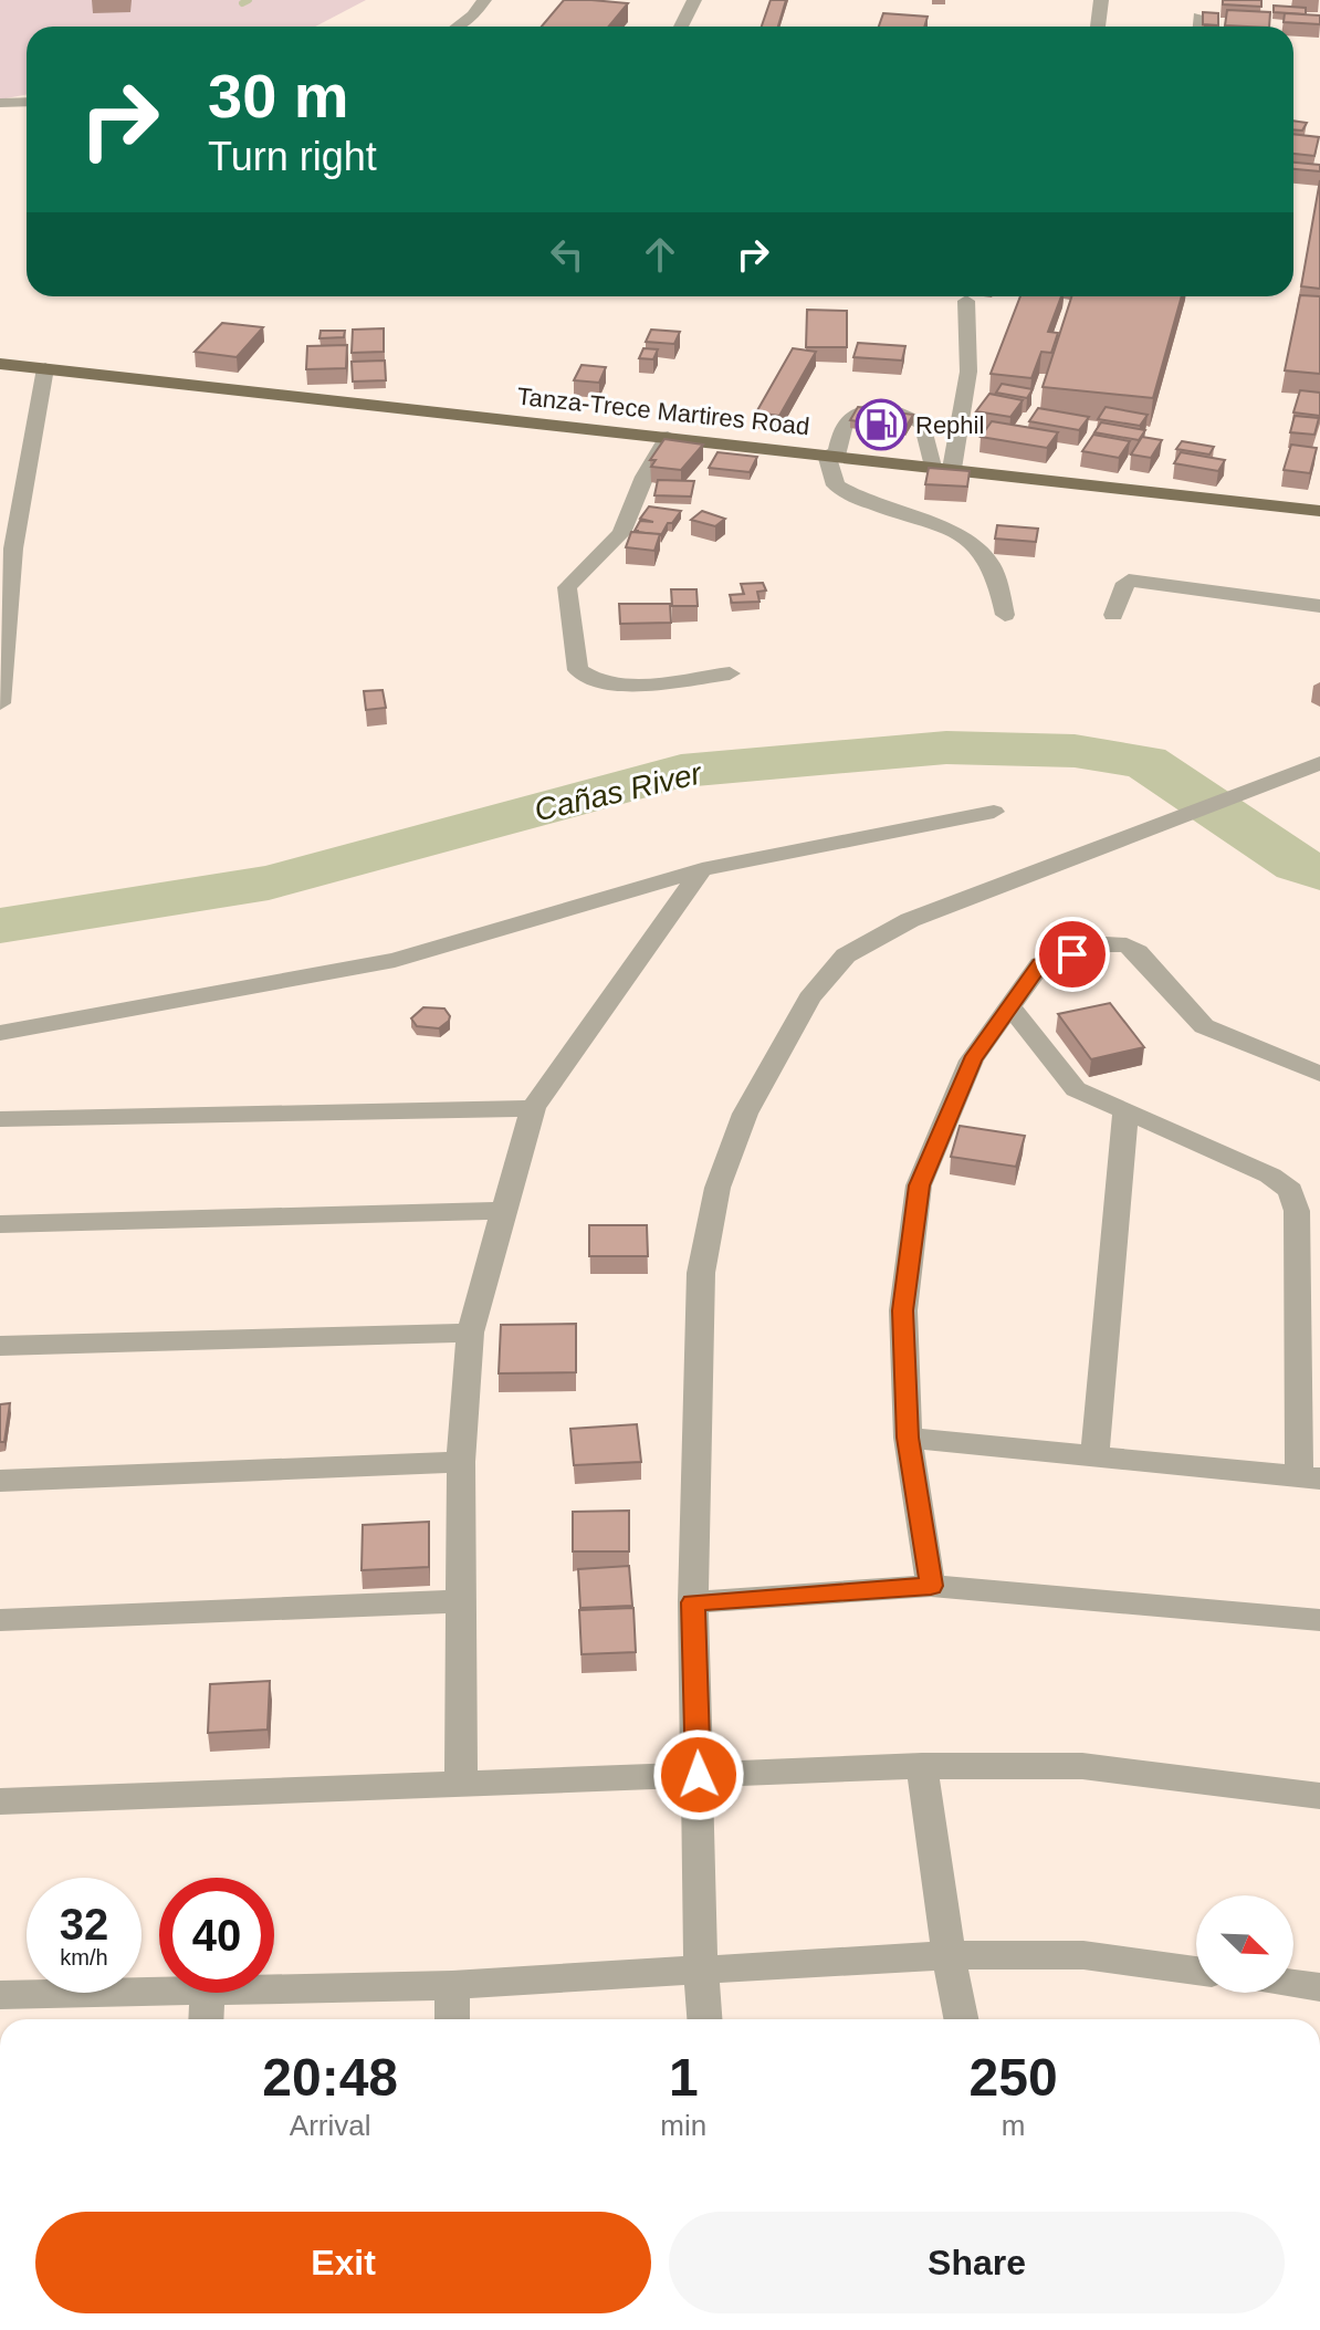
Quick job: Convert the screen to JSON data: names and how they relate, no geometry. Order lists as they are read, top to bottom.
{
  "streets": {
    "main road": ["Tanza-Trece Martires Road"]
  },
  "water": ["Cañas River"],
  "places": {
    "fuel station": ["Rephil"]
  },
  "north": "bottom right",
  "page": {
    "turn": ["30 m", "Turn right"],
    "speed": "32 km/h",
    "limit": "40",
    "eta": [
      "20:48",
      "Arrival",
      "1",
      "min",
      "250",
      "m"
    ],
    "buttons": ["Exit", "Share"]
  }
}
